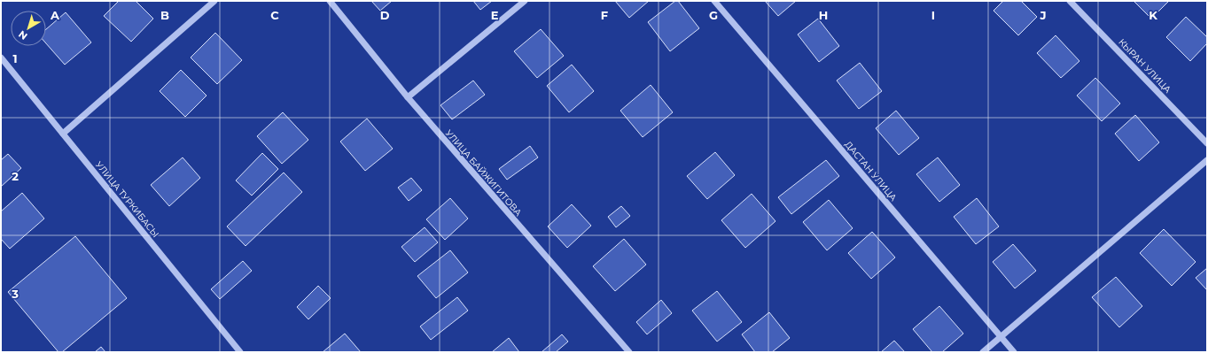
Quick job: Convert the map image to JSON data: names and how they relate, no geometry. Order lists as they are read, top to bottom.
{
  "streets": {
    "street": [
      "КЫРАН УЛИЦА",
      "ДАСТАН УЛИЦА",
      "УЛИЦА БАЙЖИГИТОВА",
      "УЛИЦА ТУРКИБАСЫ"
    ]
  },
  "north": "bottom left",
  "grid": {
    "columns": [
      "A",
      "B",
      "C",
      "D",
      "E",
      "F",
      "G",
      "H",
      "I",
      "J",
      "K"
    ],
    "rows": ["1", "2", "3"]
  }
}
